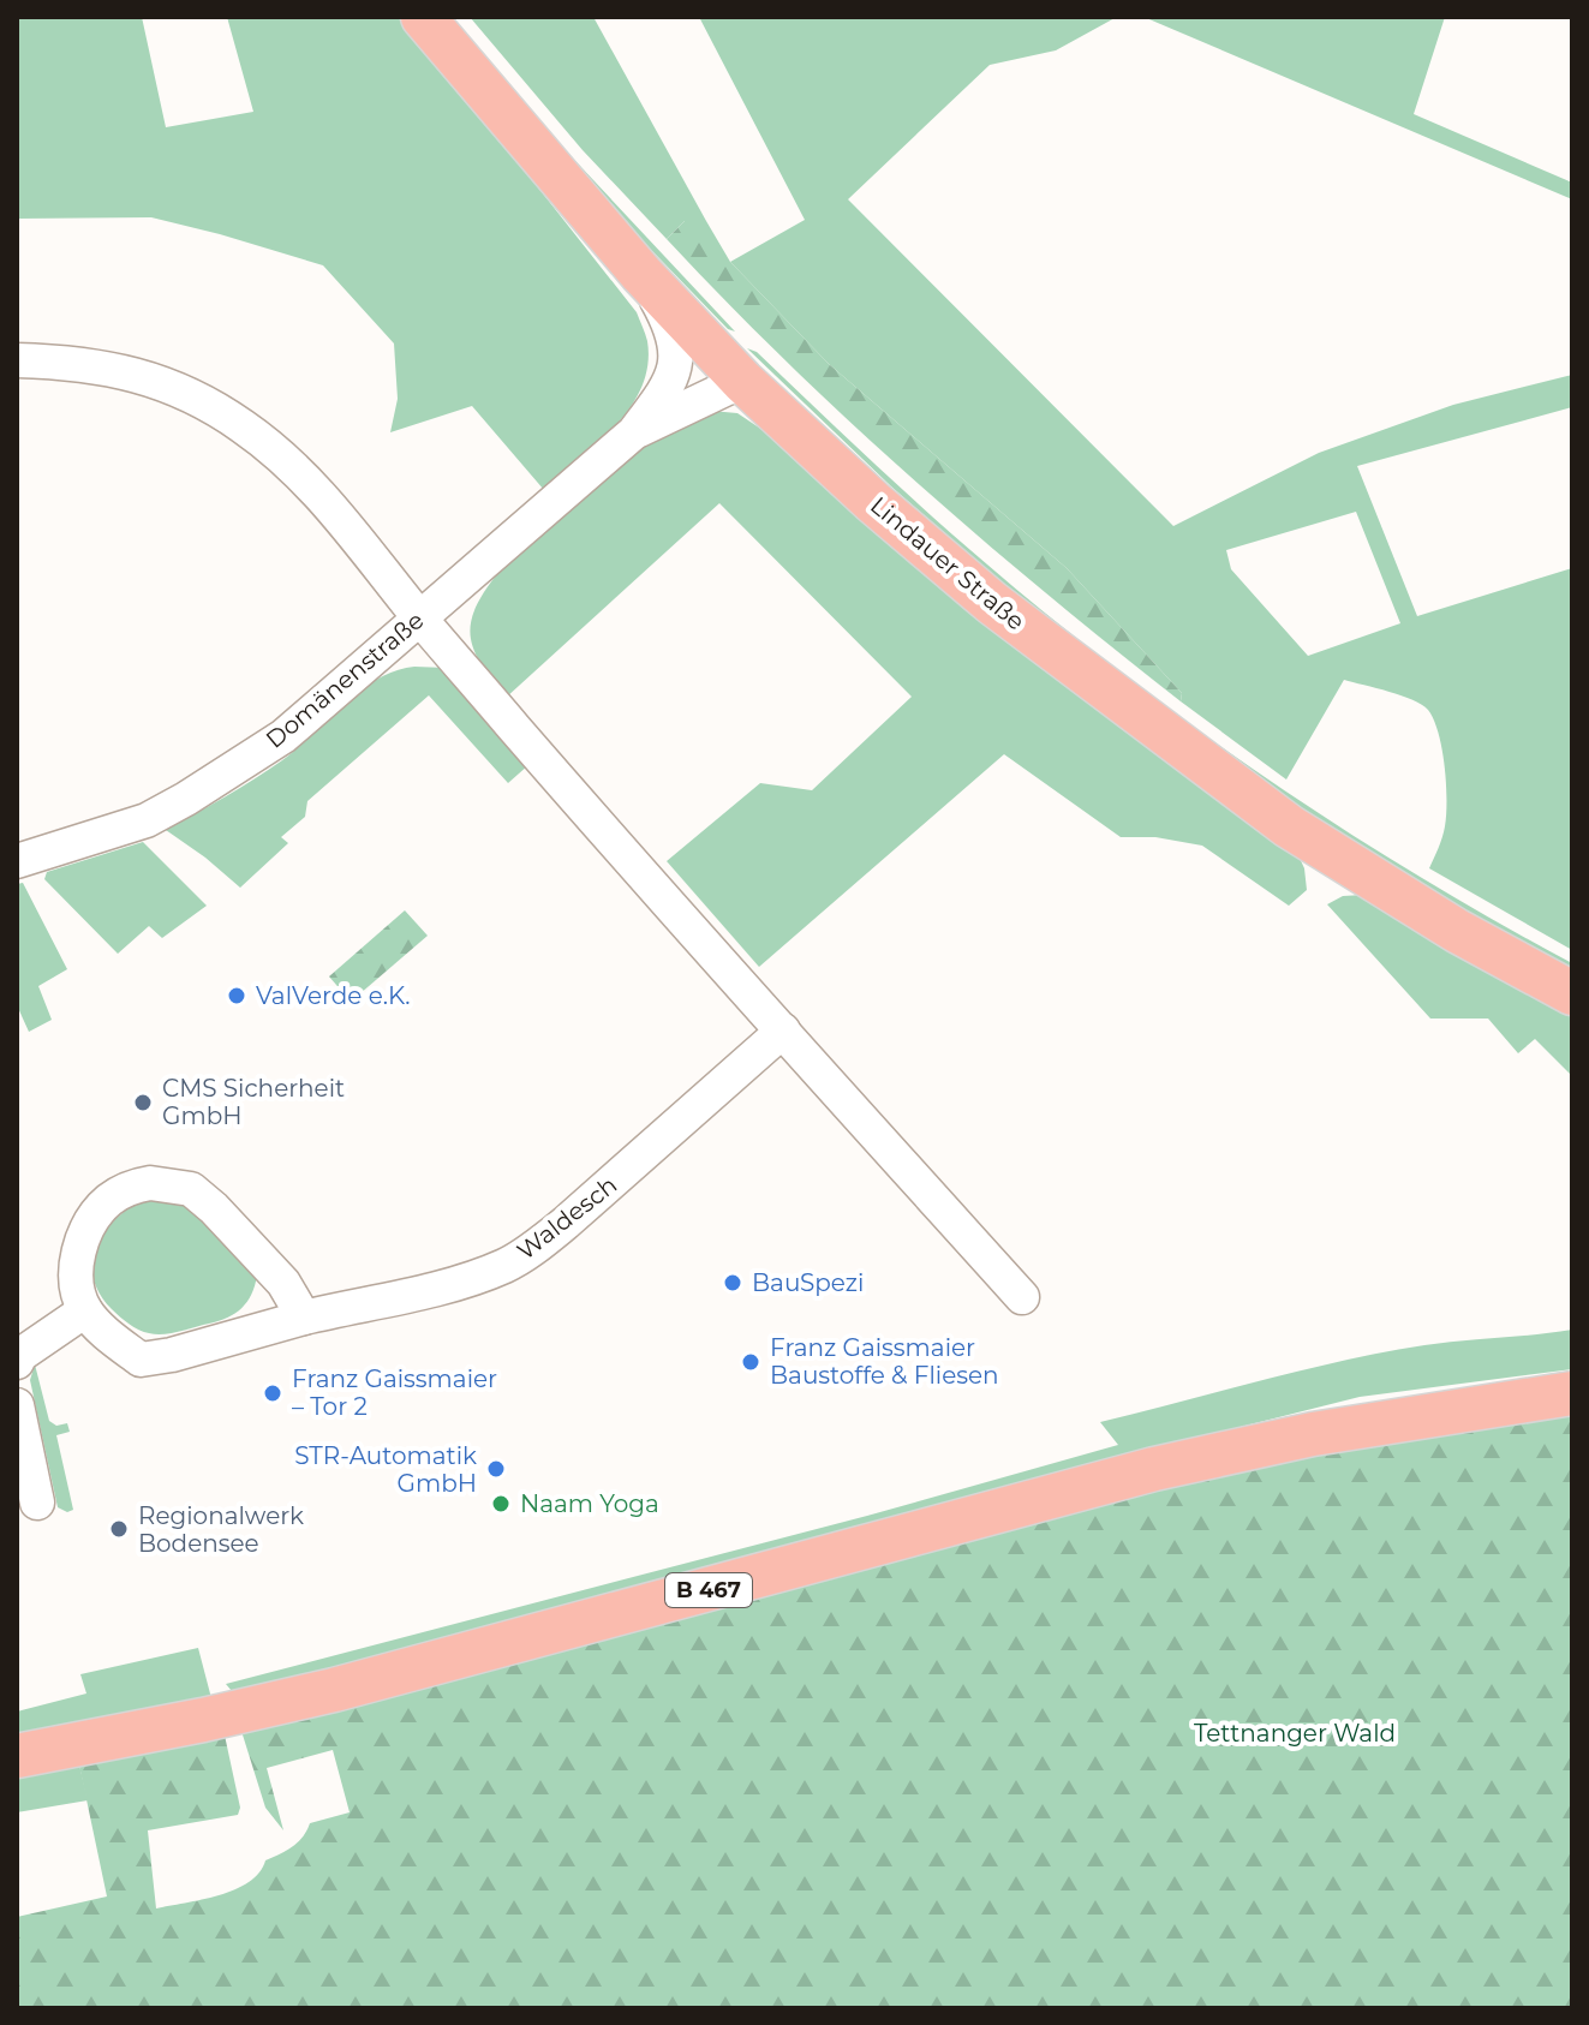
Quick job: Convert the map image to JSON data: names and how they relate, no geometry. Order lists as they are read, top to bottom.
{
  "streets": {
    "main road": ["Lindauer Straße", "B 467"],
    "street": ["Domänenstraße", "Waldesch"]
  },
  "crossings": [
    ["Lindauer Straße", "Domänenstraße"]
  ],
  "parks": ["Tettnanger Wald"],
  "places": [
    "ValVerde e.K.",
    "CMS Sicherheit GmbH",
    "BauSpezi",
    "Franz Gaissmaier Baustoffe & Fliesen",
    "Franz Gaissmaier – Tor 2",
    "STR-Automatik GmbH",
    "Naam Yoga",
    "Regionalwerk Bodensee"
  ]
}
